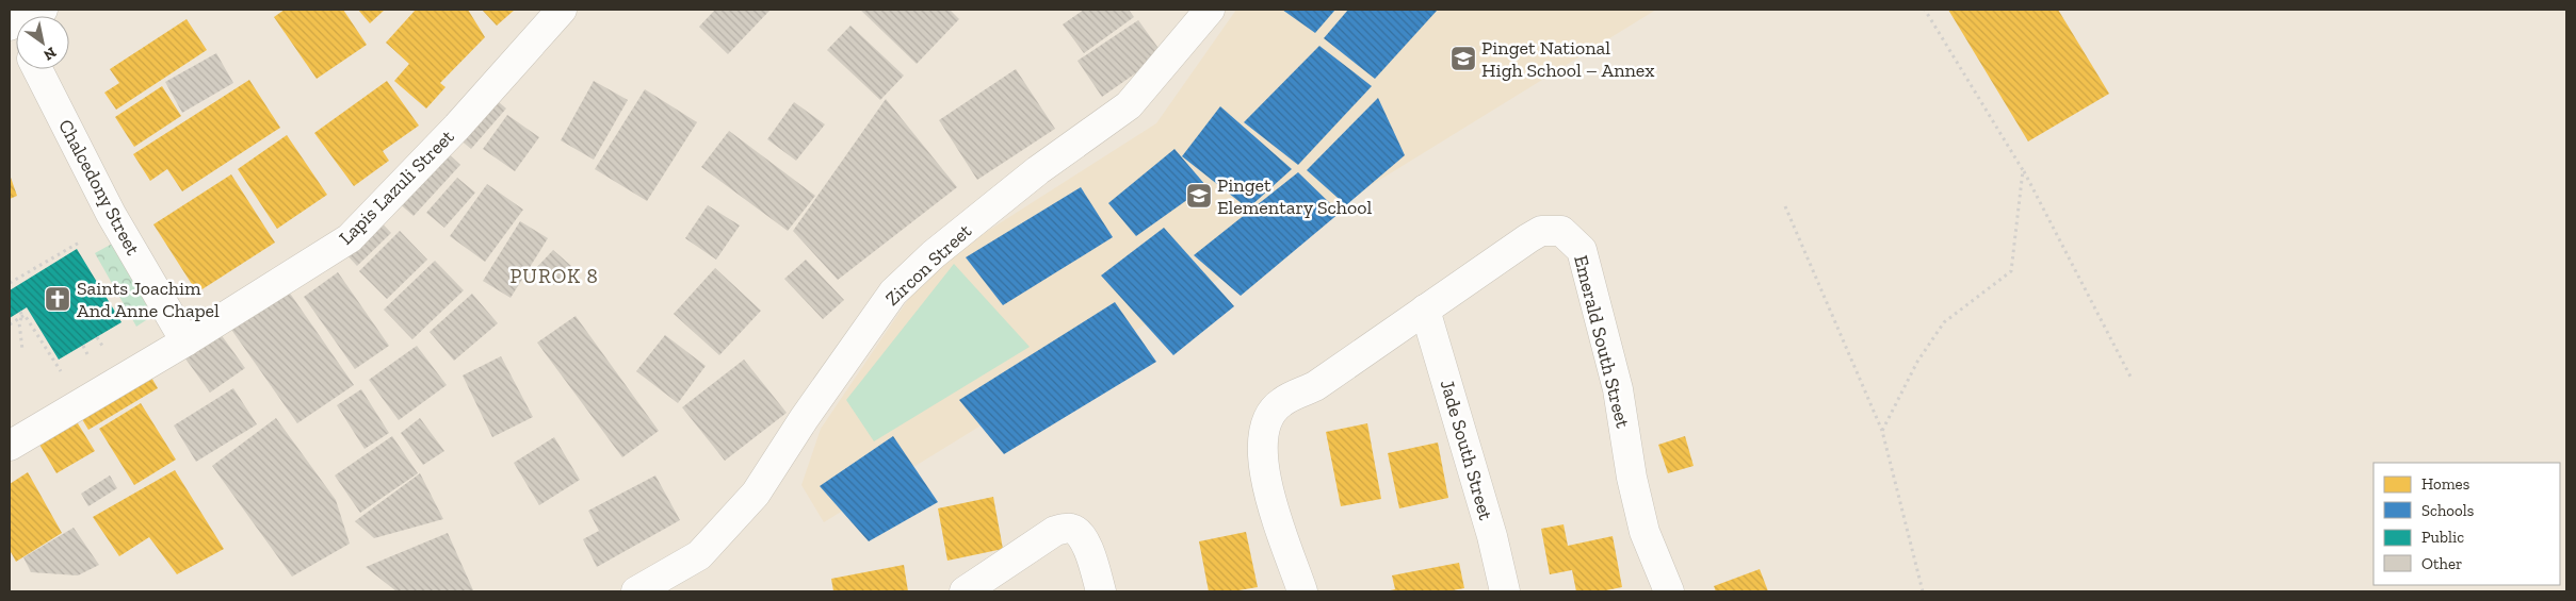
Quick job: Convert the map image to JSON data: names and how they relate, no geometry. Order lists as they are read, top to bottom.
{
  "streets": {
    "street": [
      "Chalcedony Street",
      "Lapis Lazuli Street",
      "Zircon Street",
      "Emerald South Street",
      "Jade South Street"
    ]
  },
  "crossings": [
    ["Chalcedony Street", "Lapis Lazuli Street"],
    ["Emerald South Street", "Jade South Street"]
  ],
  "districts": ["PUROK 8"],
  "places": {
    "school or university": ["Pinget National High School – Annex", "Pinget Elementary School"],
    "church": ["Saints Joachim And Anne Chapel"]
  },
  "legend": [
    "Homes",
    "Schools",
    "Public",
    "Other"
  ],
  "north": "bottom right"
}
